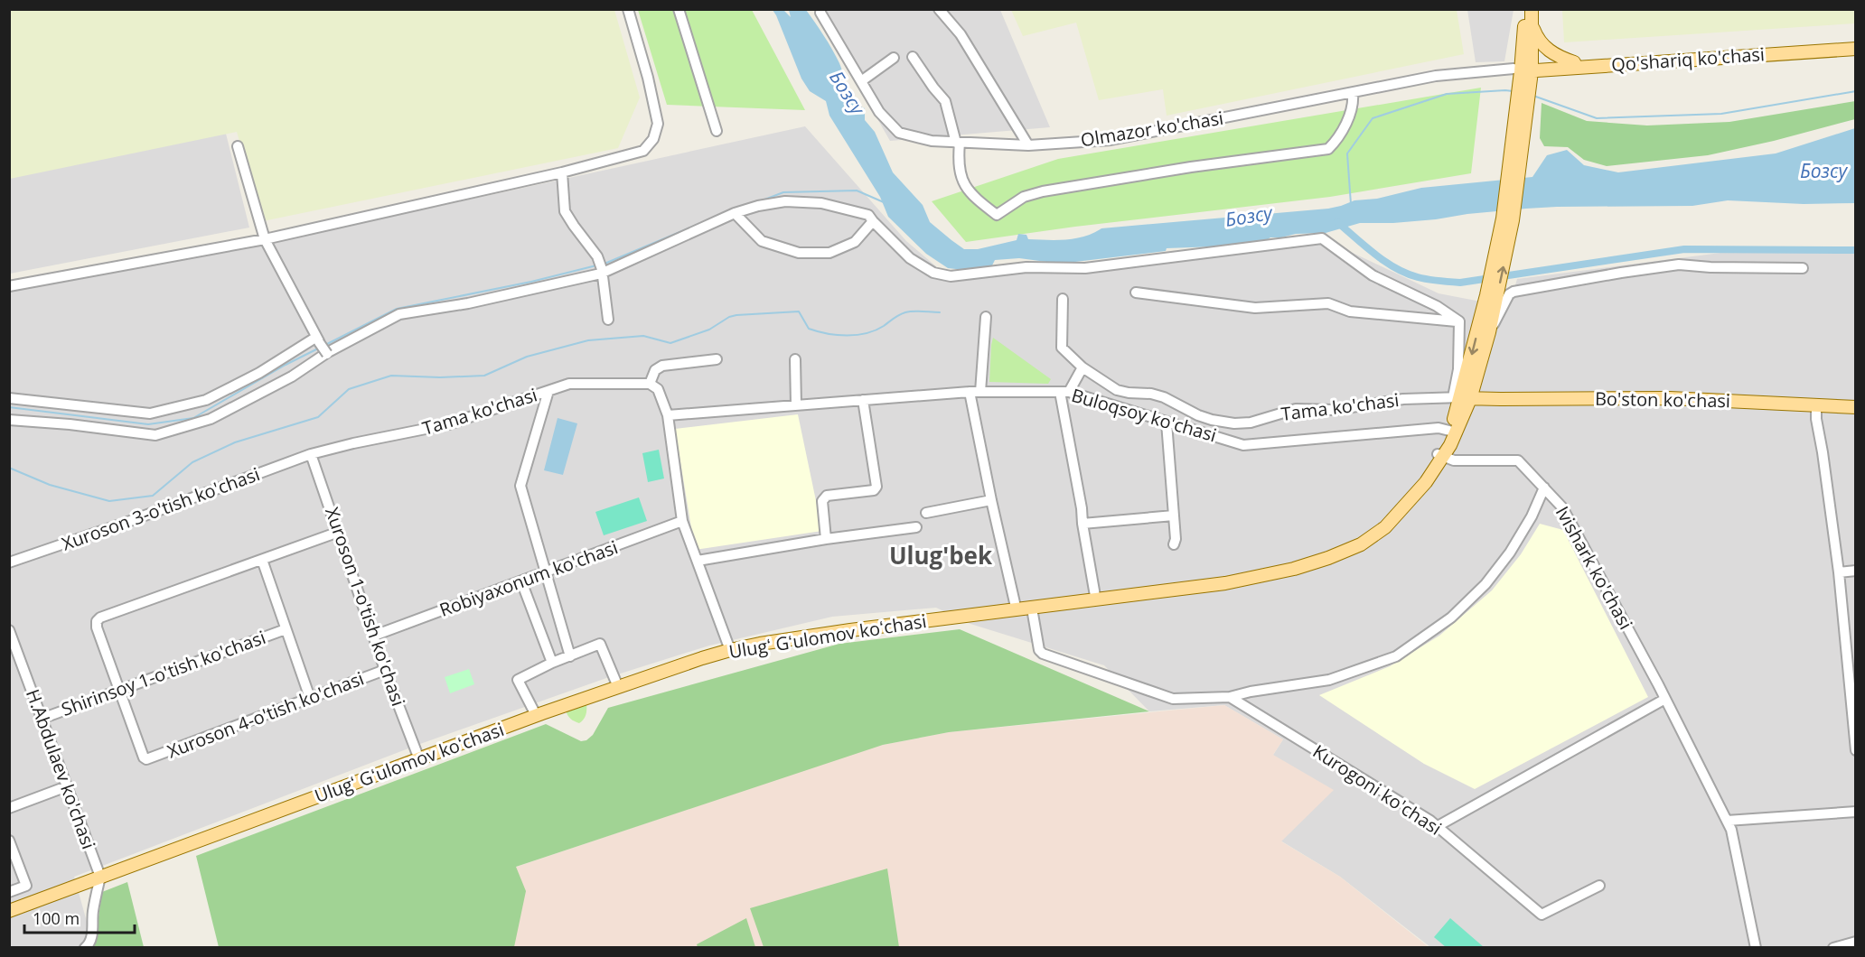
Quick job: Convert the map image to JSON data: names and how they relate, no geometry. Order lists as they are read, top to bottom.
{
  "streets": {
    "main road": ["Qo'shariq ko'chasi", "Bo'ston ko'chasi", "Ulugʻ Gʻulomov koʻchasi"],
    "street": [
      "Olmazor ko'chasi",
      "Tama ko'chasi",
      "Buloqsoy ko'chasi",
      "Xuroson 3-o'tish ko'chasi",
      "Ivishark ko'chasi",
      "Robiyaxonum ko'chasi",
      "Хuroson 1-o'tish ko'chasi",
      "Shirinsoy 1-o'tish ko'chasi",
      "Xuroson 4-o'tish ko'chasi",
      "H.Abdulaev ko'chasi",
      "Kurogoni ko'chasi"
    ]
  },
  "crossings": [
    ["Qo'shariq ko'chasi", "Olmazor ko'chasi"],
    ["Bo'ston ko'chasi", "Tama ko'chasi"],
    ["Bo'ston ko'chasi", "Ulugʻ Gʻulomov koʻchasi"],
    ["Tama ko'chasi", "Xuroson 3-o'tish ko'chasi"],
    ["Tama ko'chasi", "Хuroson 1-o'tish ko'chasi"],
    ["Tama ko'chasi", "Ulugʻ Gʻulomov koʻchasi"],
    ["Buloqsoy ko'chasi", "Ulugʻ Gʻulomov koʻchasi"],
    ["Xuroson 3-o'tish ko'chasi", "Хuroson 1-o'tish ko'chasi"],
    ["Ivishark ko'chasi", "Ulugʻ Gʻulomov koʻchasi"],
    ["Robiyaxonum ko'chasi", "Хuroson 1-o'tish ko'chasi"],
    ["Хuroson 1-o'tish ko'chasi", "Ulugʻ Gʻulomov koʻchasi"],
    ["Хuroson 1-o'tish ko'chasi", "Xuroson 4-o'tish ko'chasi"],
    ["Ulugʻ Gʻulomov koʻchasi", "H.Abdulaev ko'chasi"],
    ["Shirinsoy 1-o'tish ko'chasi", "Xuroson 4-o'tish ko'chasi"],
    ["Shirinsoy 1-o'tish ko'chasi", "H.Abdulaev ko'chasi"]
  ],
  "districts": ["Ulug'bek"],
  "water": ["Бозсу"],
  "scale_bar": "100 m"
}
